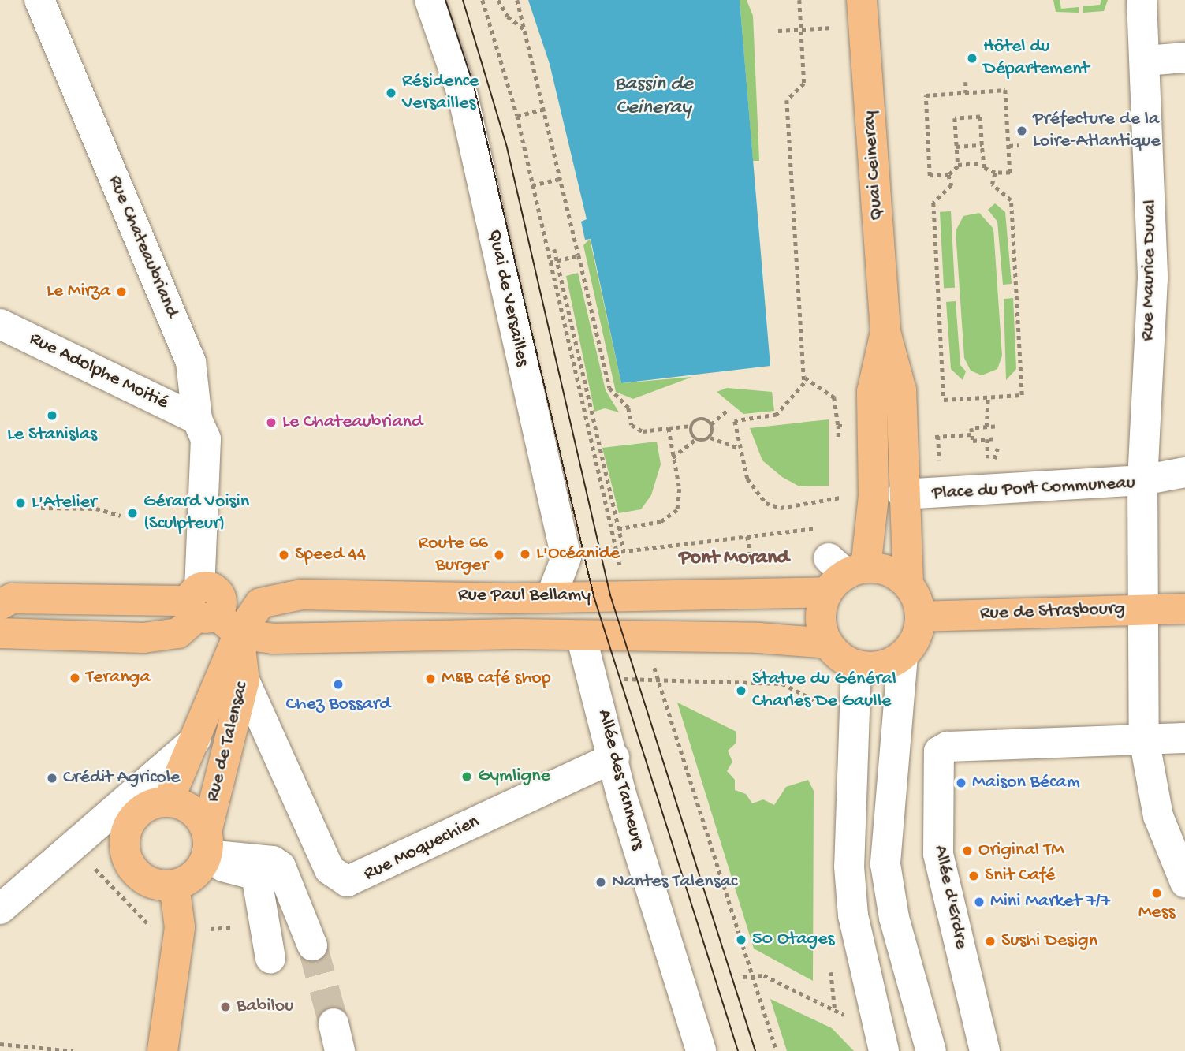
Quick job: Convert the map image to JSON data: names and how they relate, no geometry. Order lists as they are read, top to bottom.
{
  "streets": {
    "main road": [
      "Quai Ceineray",
      "Rue Paul Bellamy",
      "Rue de Strasbourg",
      "Rue de Talensac"
    ],
    "street": [
      "Rue Chateaubriand",
      "Rue Maurice Duval",
      "Quai de Versailles",
      "Rue Adolphe Moitié",
      "Place du Port Communeau",
      "Allée des Tanneurs",
      "Rue Moquechien",
      "Allée d'Erdre"
    ]
  },
  "crossings": [
    ["Quai Ceineray", "Place du Port Communeau"],
    ["Quai Ceineray", "Rue Paul Bellamy"],
    ["Quai Ceineray", "Rue de Strasbourg"],
    ["Rue Chateaubriand", "Rue Adolphe Moitié"],
    ["Rue Maurice Duval", "Place du Port Communeau"],
    ["Quai de Versailles", "Rue Paul Bellamy"],
    ["Place du Port Communeau", "Rue de Strasbourg"],
    ["Place du Port Communeau", "Allée d'Erdre"],
    ["Rue Paul Bellamy", "Rue de Strasbourg"],
    ["Rue Paul Bellamy", "Rue de Talensac"],
    ["Rue Paul Bellamy", "Allée des Tanneurs"],
    ["Rue de Talensac", "Rue Moquechien"],
    ["Allée des Tanneurs", "Rue Moquechien"]
  ],
  "districts": ["Pont Morand"],
  "water": ["Bassin de Ceineray"],
  "places": [
    "Hôtel du Département",
    "Résidence Versailles",
    "Préfecture de la Loire-Atlantique",
    "Le Mirza",
    "Le Stanislas",
    "Le Chateaubriand",
    "L'Atelier",
    "Gérard Voisin (Sculpteur)",
    "L'Océanide",
    "Speed 44",
    "Route 66 Burger",
    "Teranga",
    "M&B café shop",
    "Chez Bossard",
    "Statue du Général Charles De Gaulle",
    "Gymligne",
    "Crédit Agricole",
    "Maison Bécam",
    "Original TM",
    "Snit Café",
    "Nantes Talensac",
    "Mess",
    "Mini Market 7/7",
    "50 Otages",
    "Sushi Design",
    "Babilou"
  ]
}
